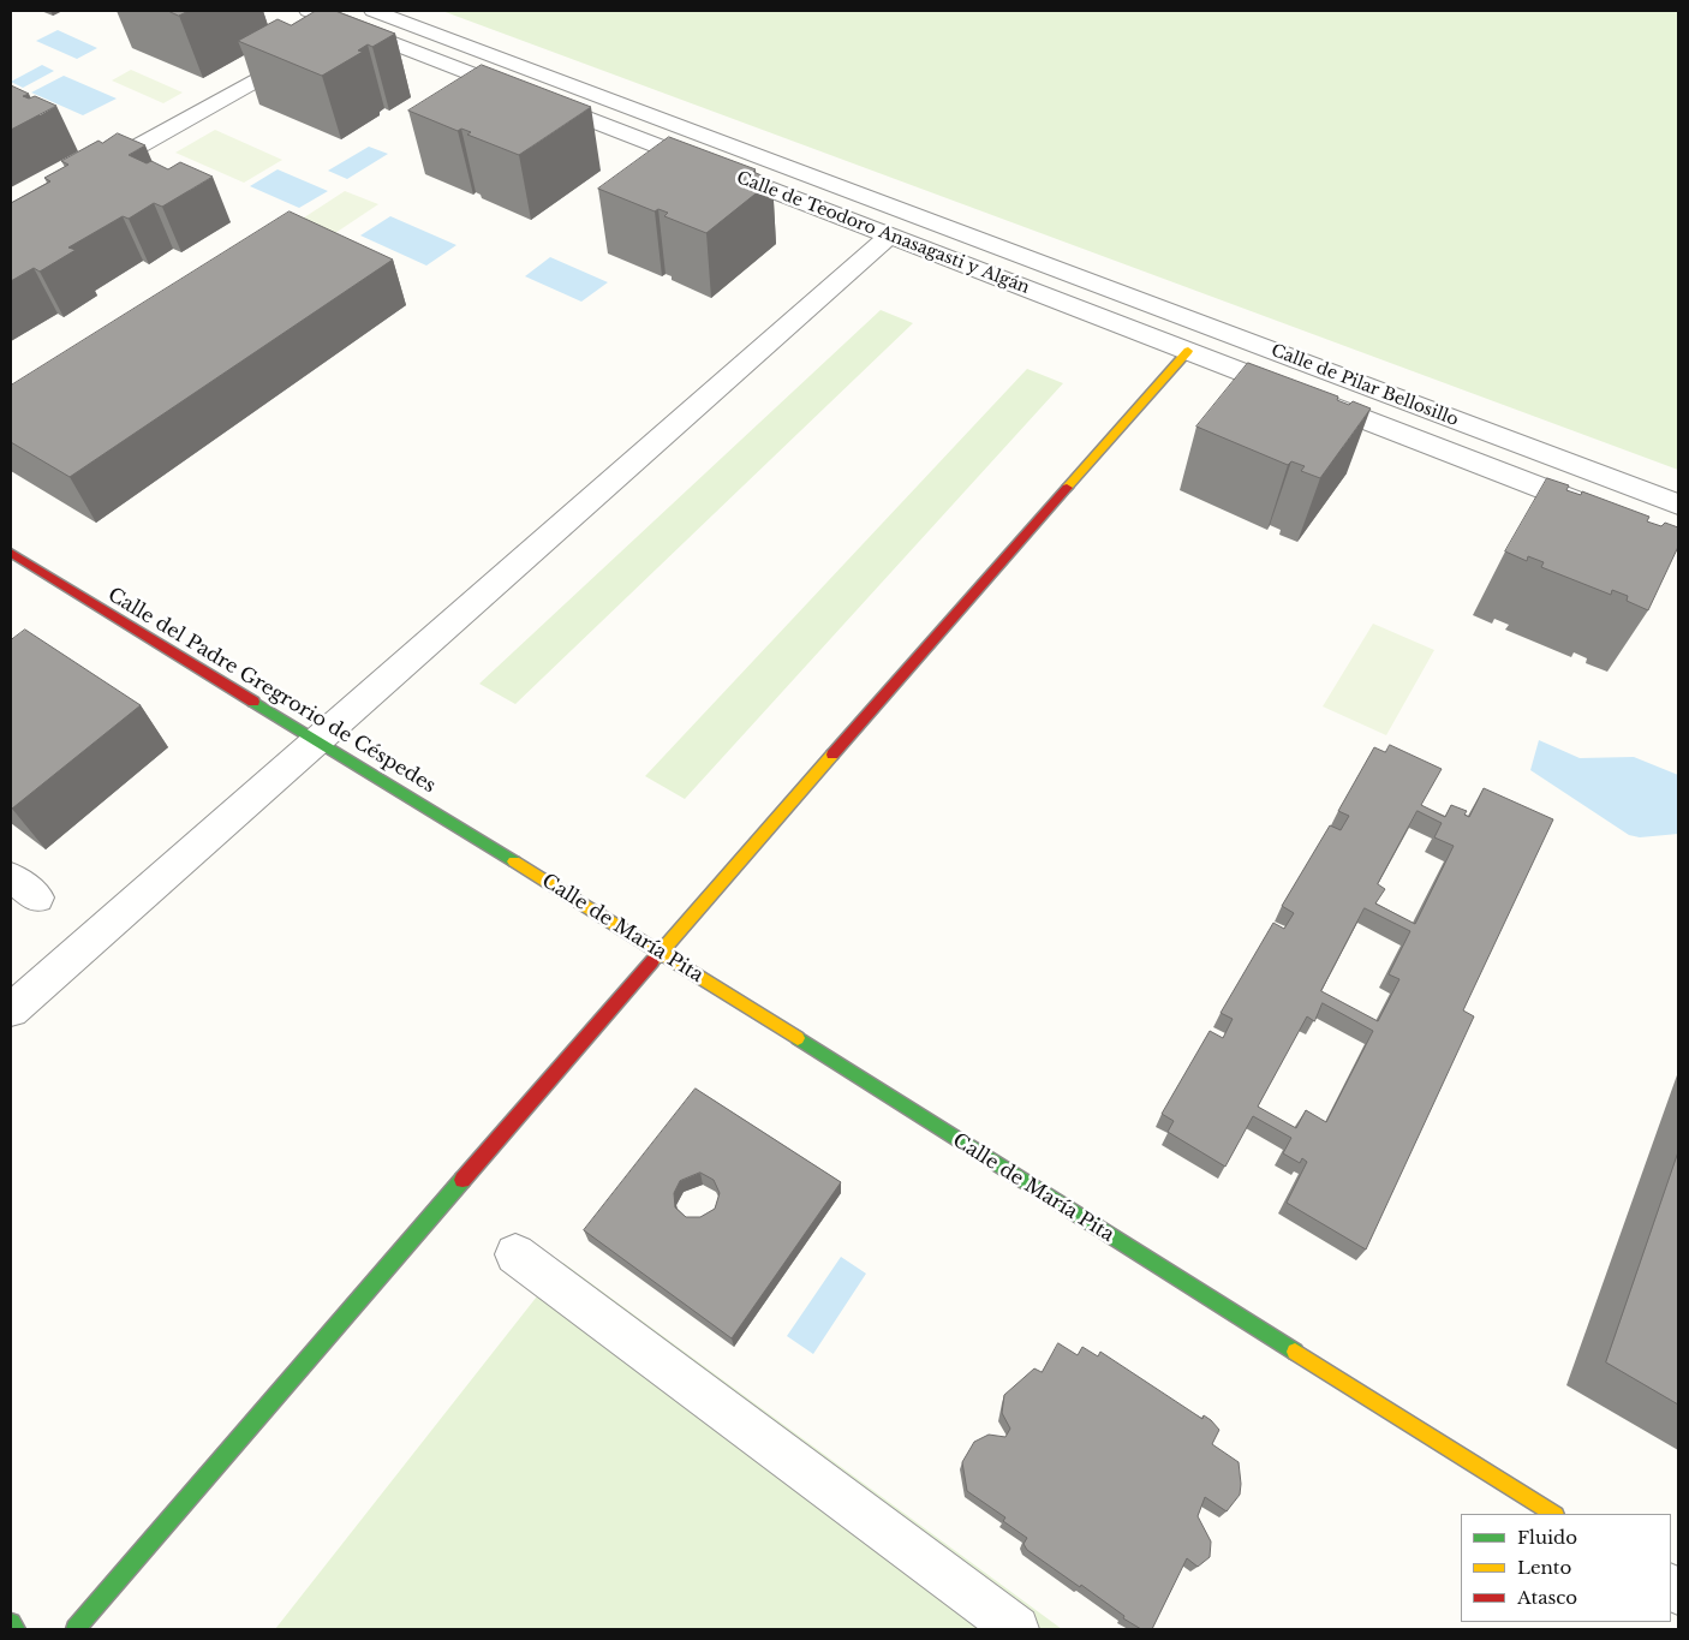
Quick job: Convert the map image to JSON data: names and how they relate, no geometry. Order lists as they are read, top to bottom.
{
  "streets": {
    "street": [
      "Calle de Teodoro Anasagasti y Algán",
      "Calle de Pilar Bellosillo",
      "Calle del Padre Gregrorio de Céspedes",
      "Calle de María Pita"
    ]
  },
  "crossings": [
    ["Calle de Teodoro Anasagasti y Algán", "Calle de Pilar Bellosillo"],
    ["Calle del Padre Gregrorio de Céspedes", "Calle de María Pita"]
  ],
  "legend": ["Fluido", "Lento", "Atasco"]
}
